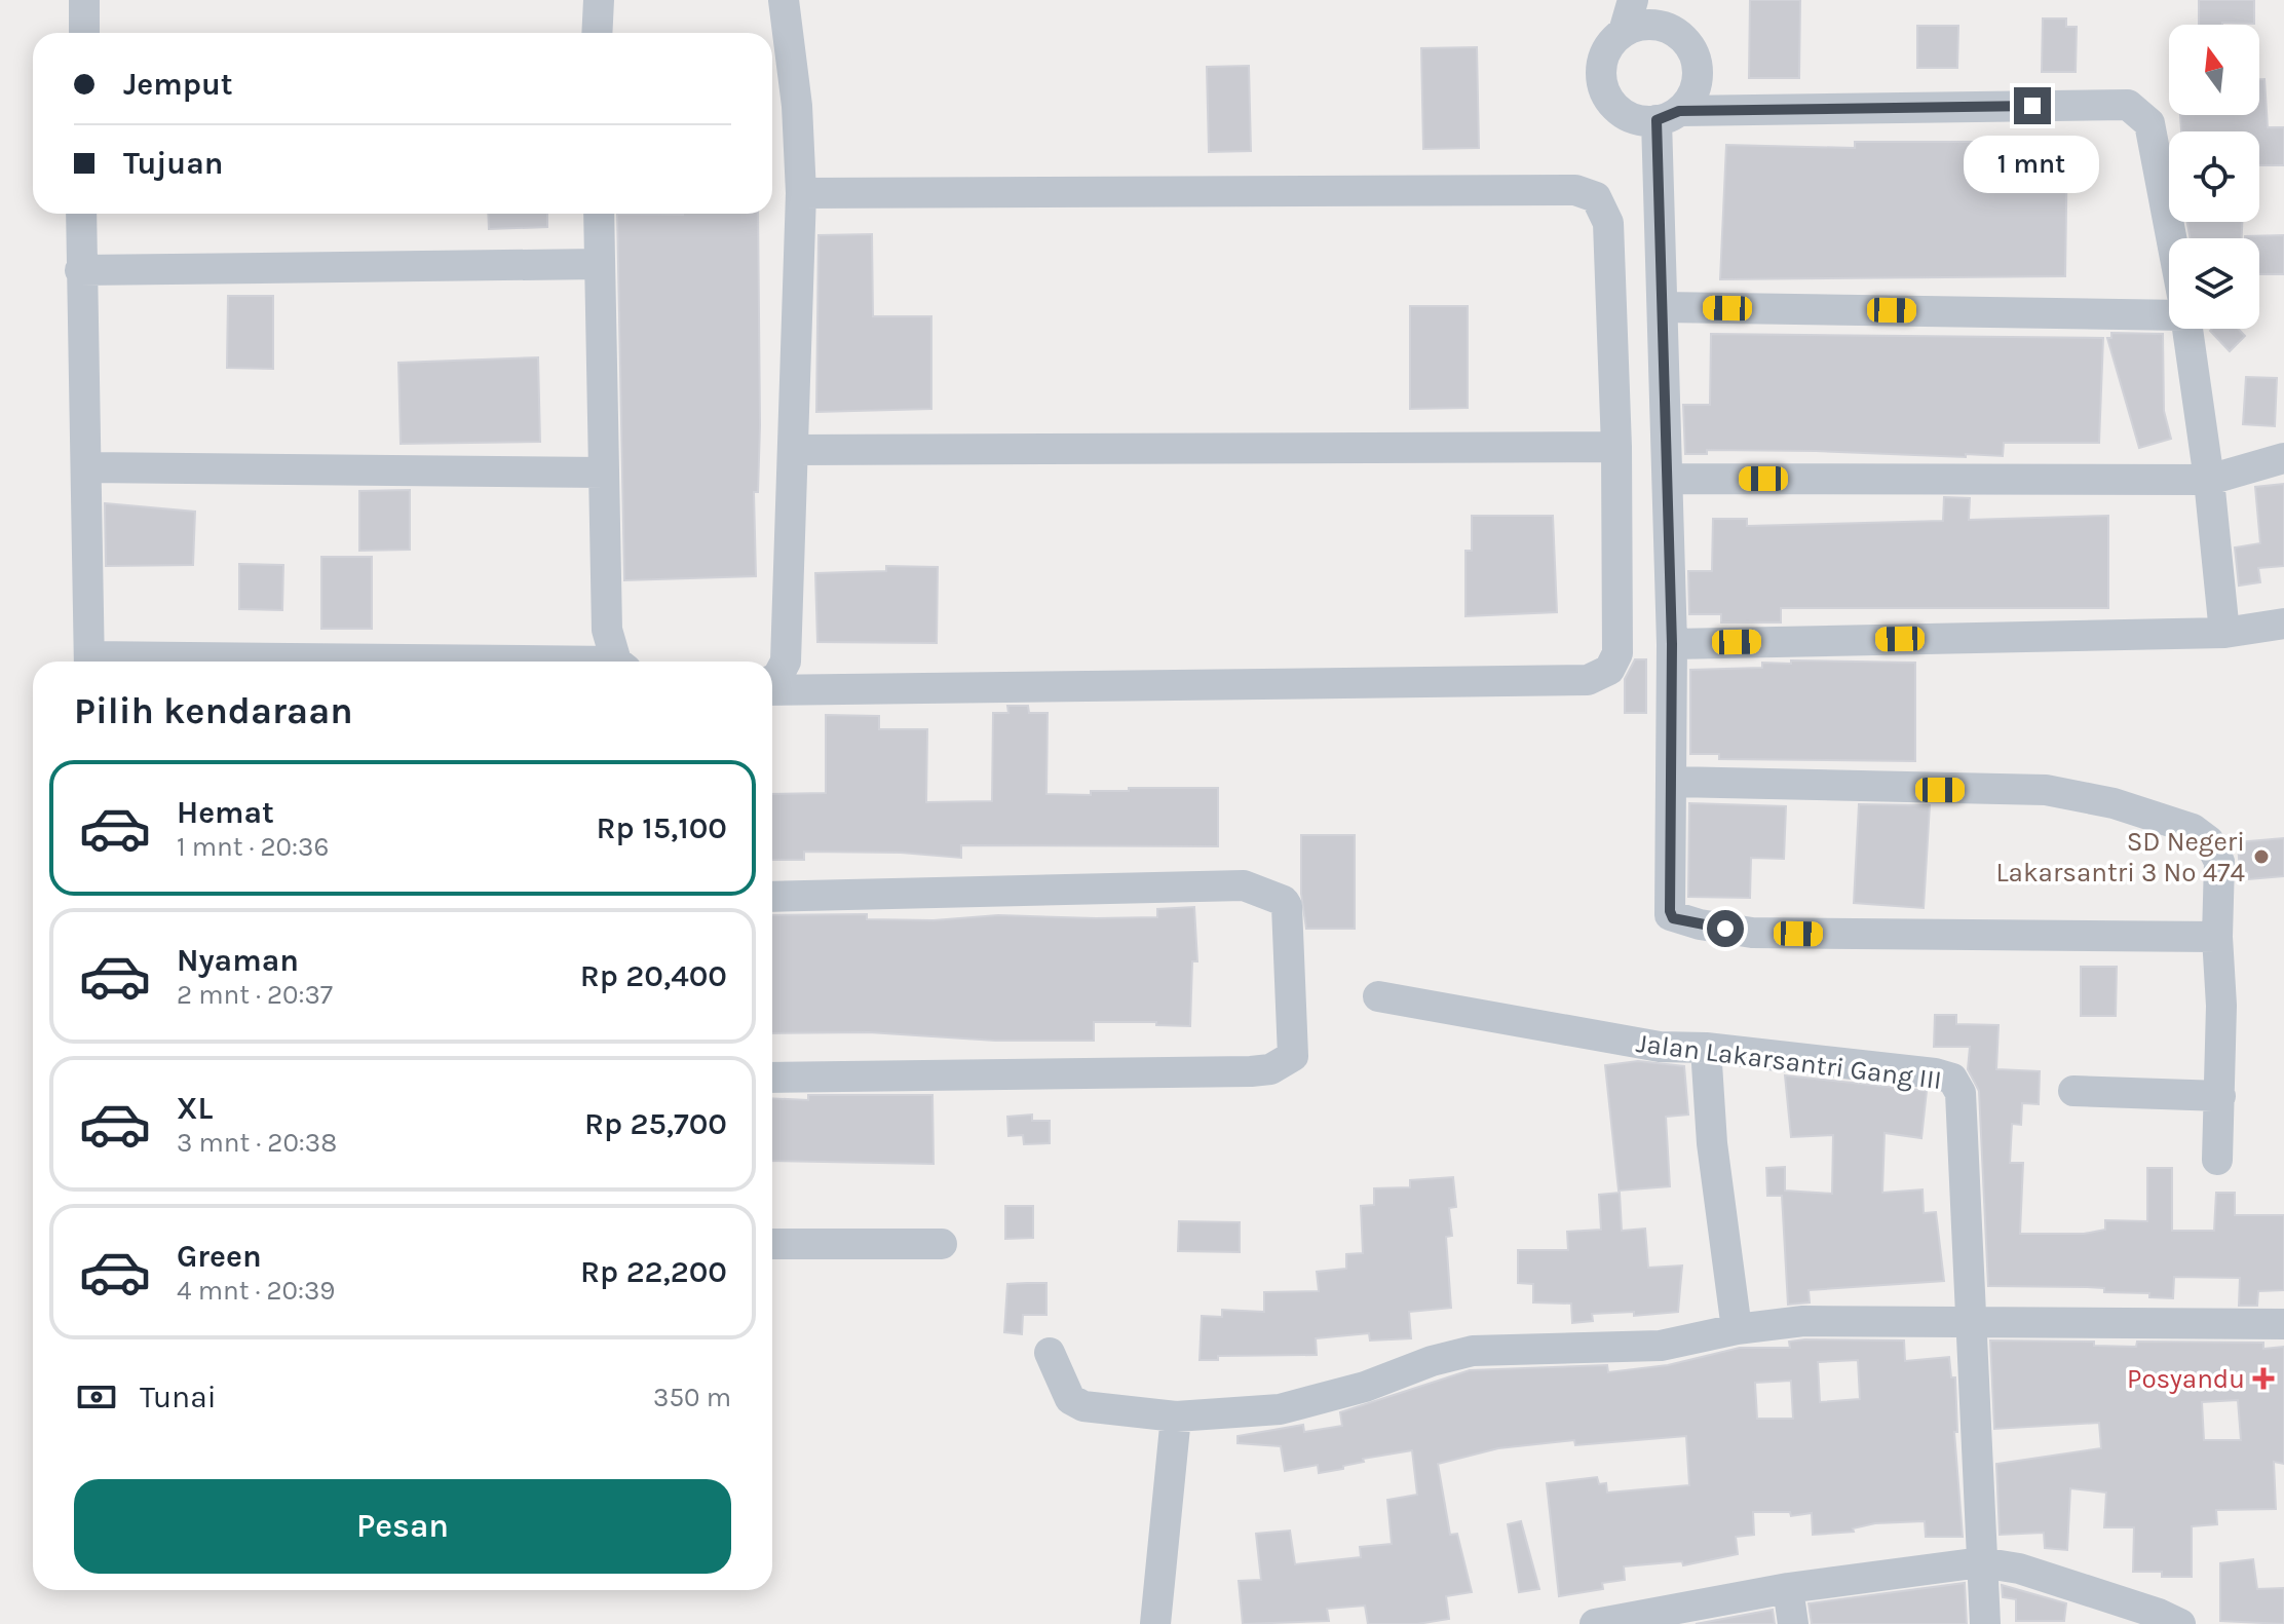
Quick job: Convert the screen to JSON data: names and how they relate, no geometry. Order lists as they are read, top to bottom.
{
  "streets": {
    "street": ["Jalan Lakarsantri Gang III"]
  },
  "places": {
    "other": ["SD Negeri Lakarsantri 3 No 474"],
    "health": ["Posyandu"]
  },
  "north": "top",
  "page": {
    "banner": ["Jemput", "Tujuan"],
    "bubble": "1 mnt",
    "heading": "Pilih kendaraan",
    "list": [
      {
        "name": "Hemat",
        "note": "1 mnt · 20:36",
        "value": "Rp 15,100"
      },
      {
        "name": "Nyaman",
        "note": "2 mnt · 20:37",
        "value": "Rp 20,400"
      },
      {
        "name": "XL",
        "note": "3 mnt · 20:38",
        "value": "Rp 25,700"
      },
      {
        "name": "Green",
        "note": "4 mnt · 20:39",
        "value": "Rp 22,200"
      }
    ],
    "pay": ["Tunai", "350 m"],
    "buttons": "Pesan"
  }
}
